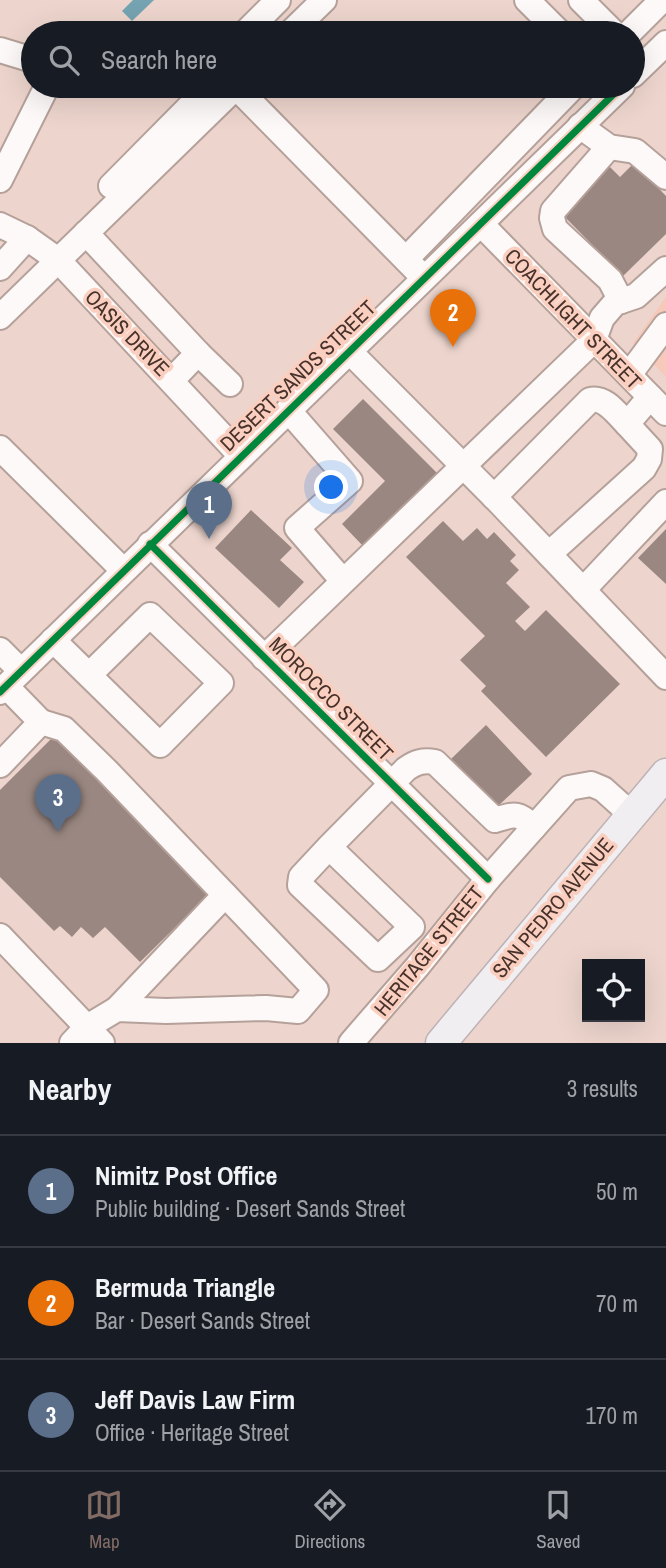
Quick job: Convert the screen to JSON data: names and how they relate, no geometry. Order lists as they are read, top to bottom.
{
  "streets": {
    "main road": ["SAN PEDRO AVENUE"],
    "street": [
      "COACHLIGHT STREET",
      "OASIS DRIVE",
      "DESERT SANDS STREET",
      "MOROCCO STREET",
      "HERITAGE STREET"
    ]
  },
  "crossings": [
    ["COACHLIGHT STREET", "DESERT SANDS STREET"],
    ["OASIS DRIVE", "DESERT SANDS STREET"],
    ["DESERT SANDS STREET", "MOROCCO STREET"],
    ["MOROCCO STREET", "HERITAGE STREET"],
    ["SAN PEDRO AVENUE", "HERITAGE STREET"]
  ],
  "page": {
    "search": "Search here",
    "pins": ["2", "1", "3"],
    "heading": ["Nearby", "3 results"],
    "list": [
      {
        "mark": "1",
        "name": "Nimitz Post Office",
        "note": "Public building · Desert Sands Street",
        "value": "50 m"
      },
      {
        "mark": "2",
        "name": "Bermuda Triangle",
        "note": "Bar · Desert Sands Street",
        "value": "70 m"
      },
      {
        "mark": "3",
        "name": "Jeff Davis Law Firm",
        "note": "Office · Heritage Street",
        "value": "170 m"
      }
    ],
    "nav": ["Map", "Directions", "Saved"]
  }
}
